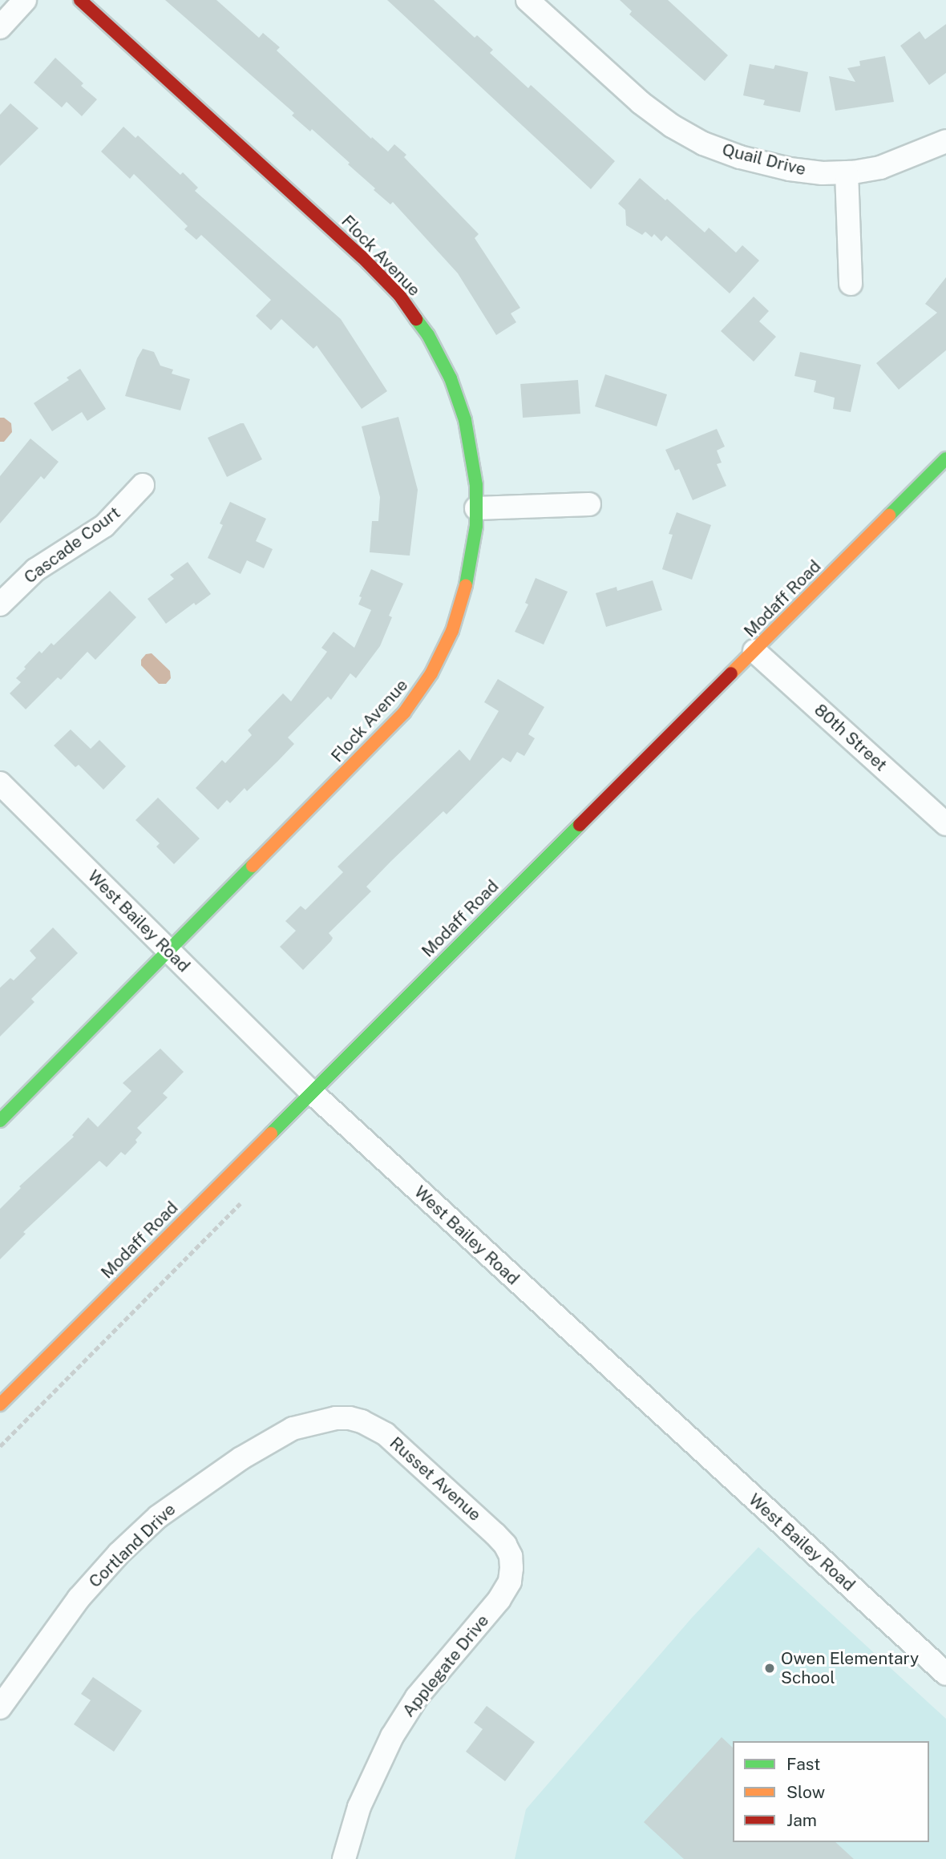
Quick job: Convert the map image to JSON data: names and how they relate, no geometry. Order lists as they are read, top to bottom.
{
  "streets": {
    "street": [
      "Quail Drive",
      "Flock Avenue",
      "Cascade Court",
      "Modaff Road",
      "80th Street",
      "West Bailey Road",
      "Russet Avenue",
      "Cortland Drive",
      "Applegate Drive"
    ]
  },
  "crossings": [
    ["Flock Avenue", "West Bailey Road"],
    ["Modaff Road", "80th Street"],
    ["Modaff Road", "West Bailey Road"],
    ["Russet Avenue", "Cortland Drive"],
    ["Russet Avenue", "Applegate Drive"]
  ],
  "places": ["Owen Elementary School"],
  "legend": ["Fast", "Slow", "Jam"]
}
